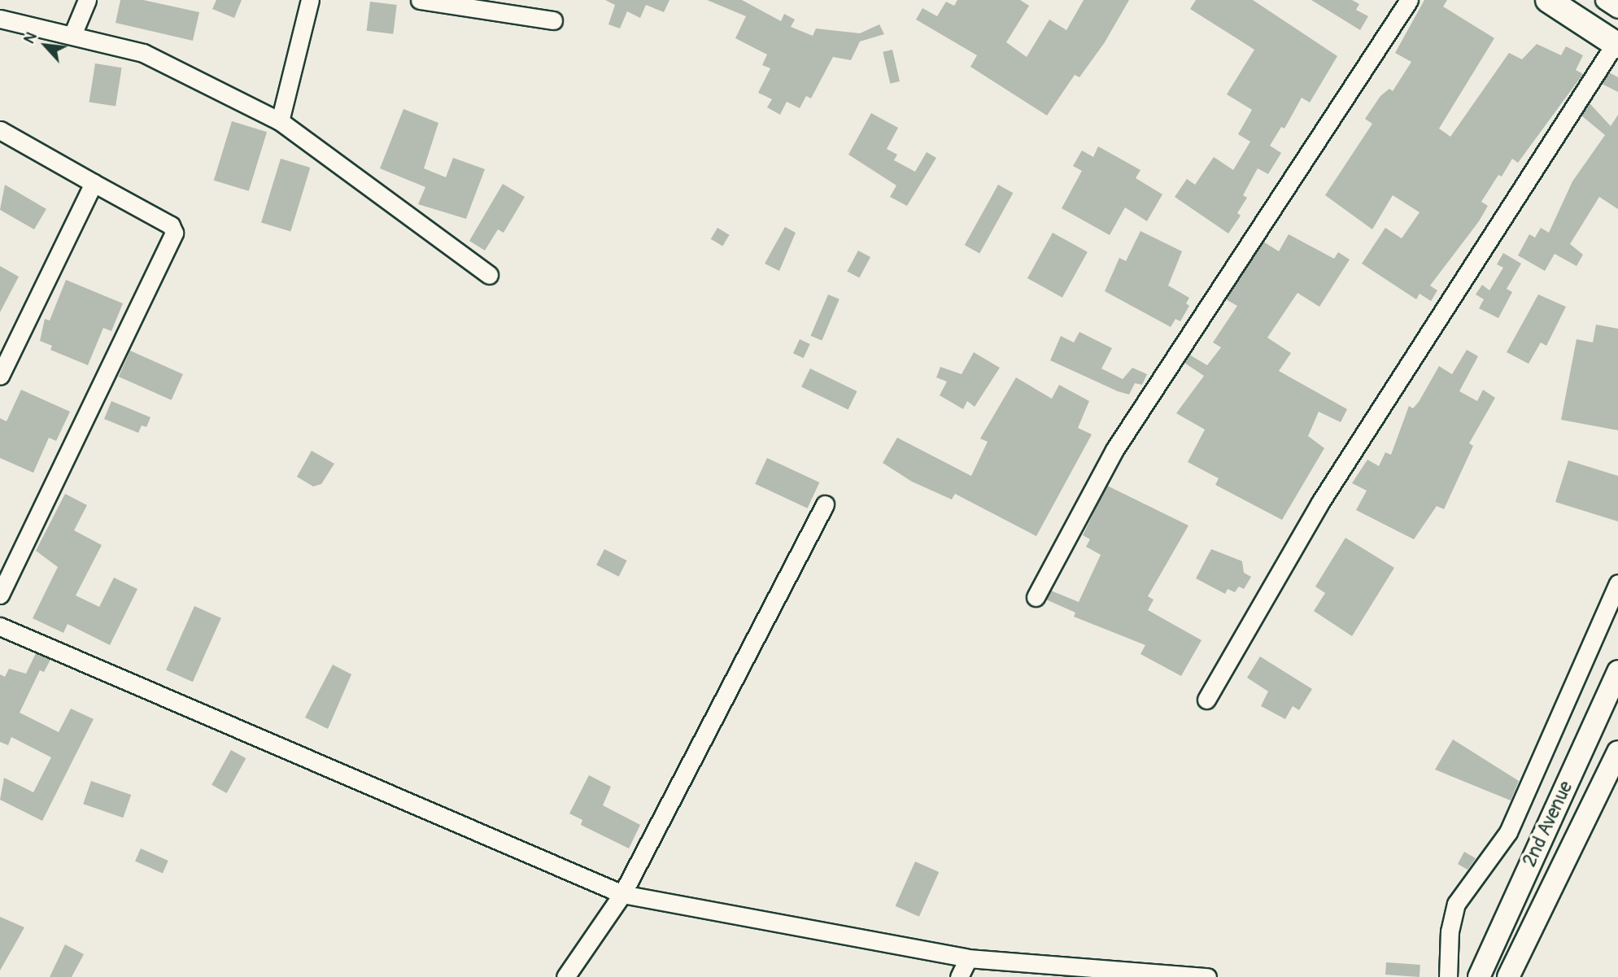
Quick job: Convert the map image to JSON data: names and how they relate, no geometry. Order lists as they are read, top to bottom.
{
  "streets": {
    "street": ["2nd Avenue"]
  },
  "north": "top left"
}
